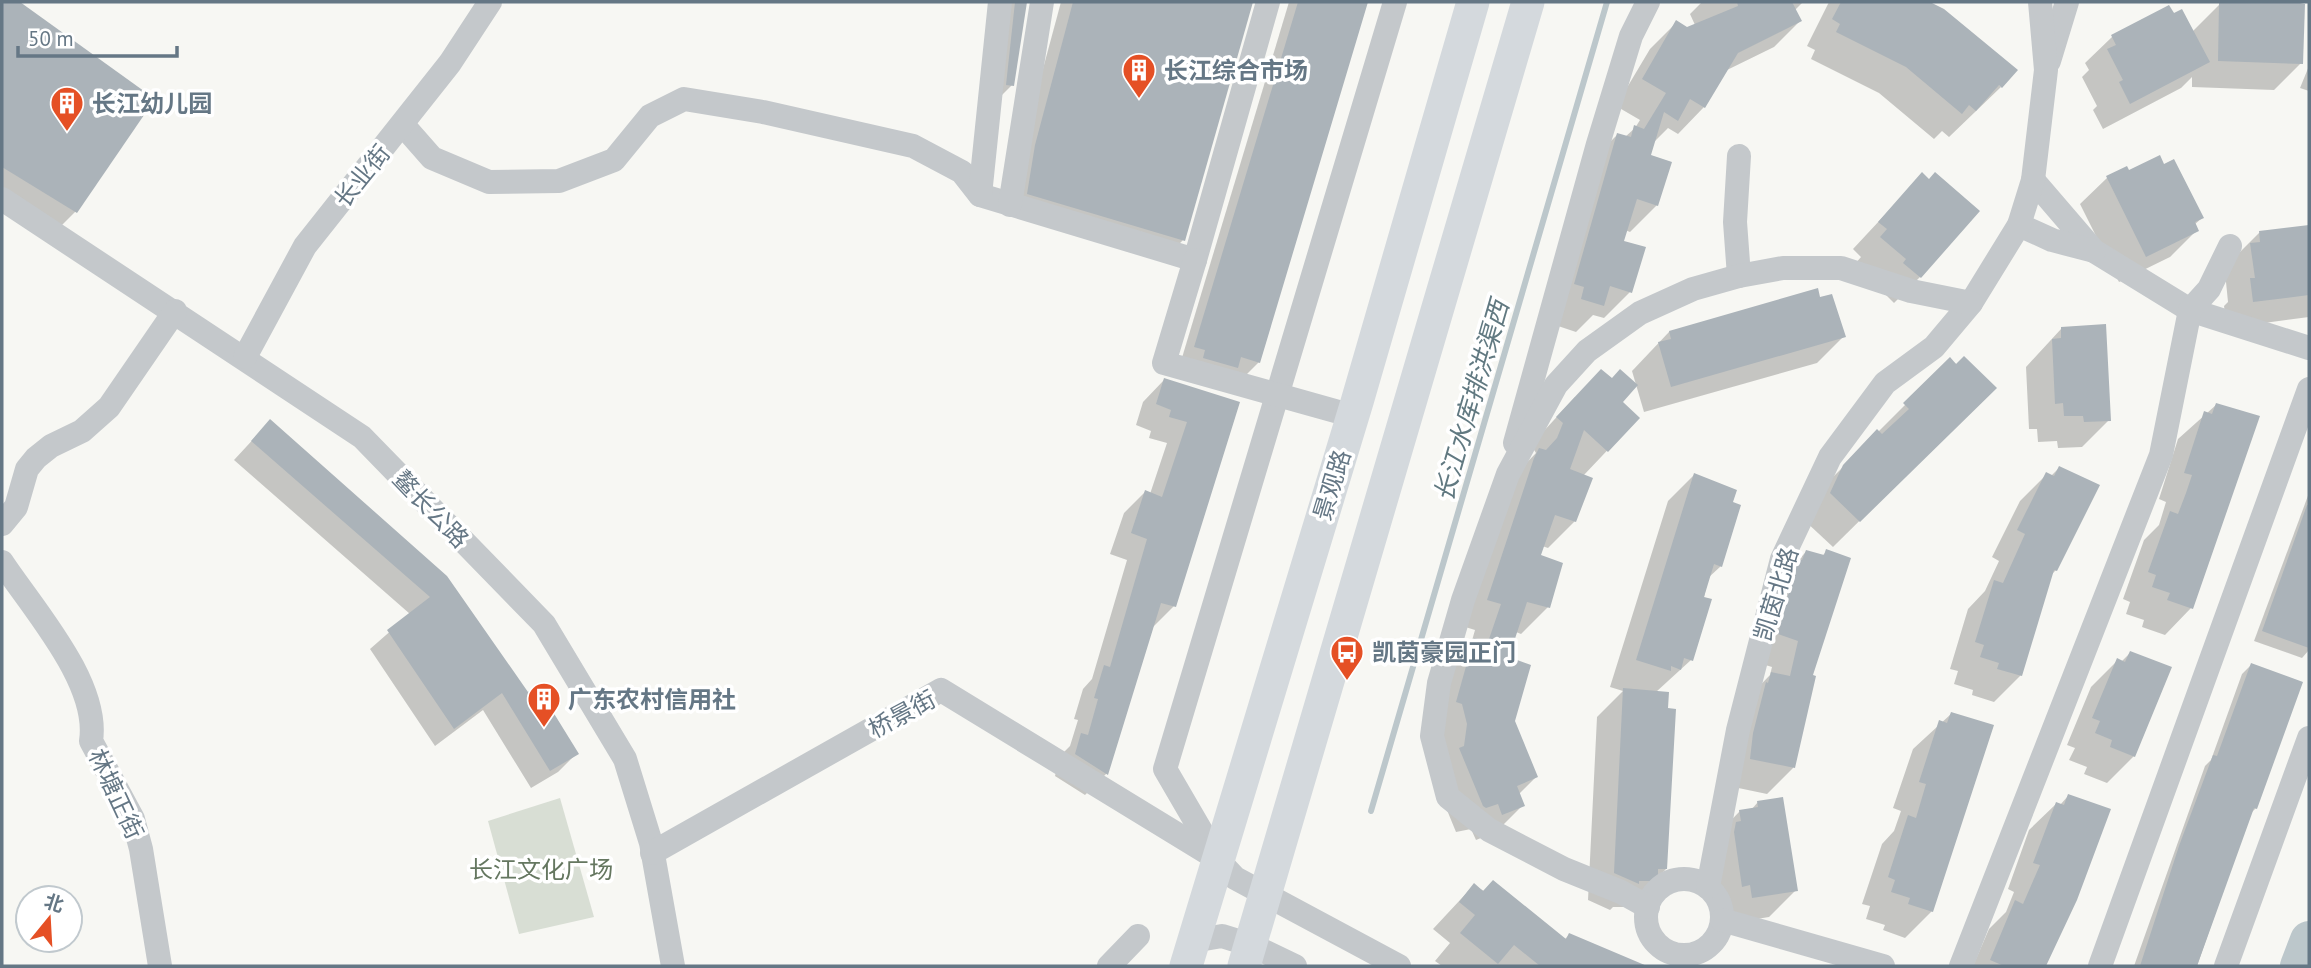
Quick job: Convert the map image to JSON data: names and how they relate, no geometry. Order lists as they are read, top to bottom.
{
  "streets": {
    "main road": ["景观路"],
    "street": [
      "长业街",
      "鳌长公路",
      "凯茵北路",
      "桥景街",
      "林塘正街"
    ]
  },
  "crossings": [
    ["长业街", "鳌长公路"],
    ["景观路", "桥景街"],
    ["鳌长公路", "桥景街"]
  ],
  "water": ["长江水库排洪渠西"],
  "parks": ["长江文化广场"],
  "places": {
    "building": ["长江综合市场", "长江幼儿园", "广东农村信用社"],
    "bus stop": ["凯茵豪园正门"]
  },
  "scale_bar": "50 m",
  "north": "top"
}
